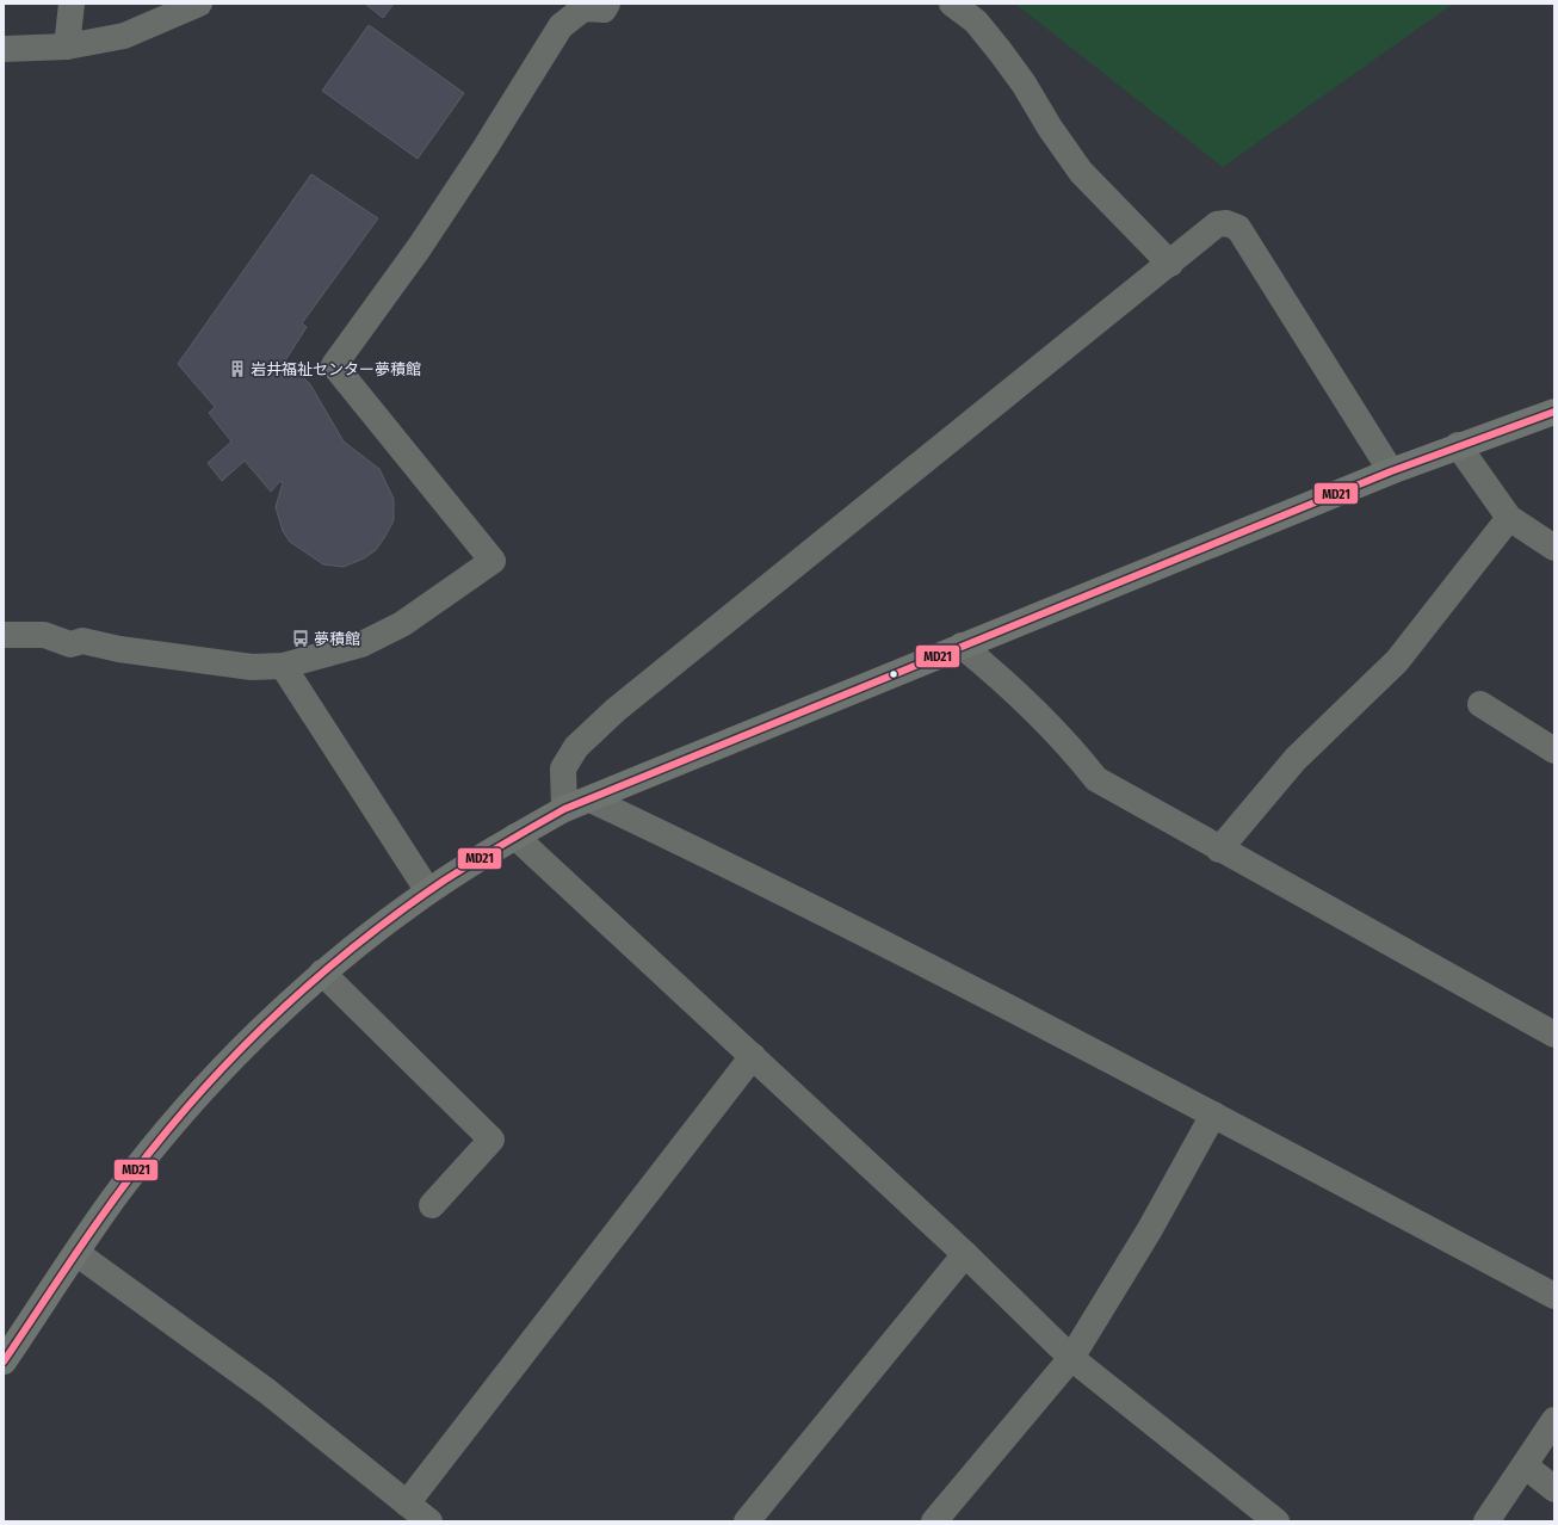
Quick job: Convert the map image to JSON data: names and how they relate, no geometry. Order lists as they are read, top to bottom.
{
  "places": {
    "building": ["岩井福祉センター夢積館"],
    "bus stop": ["夢積館"]
  },
  "lines": ["transit line MD21"]
}
